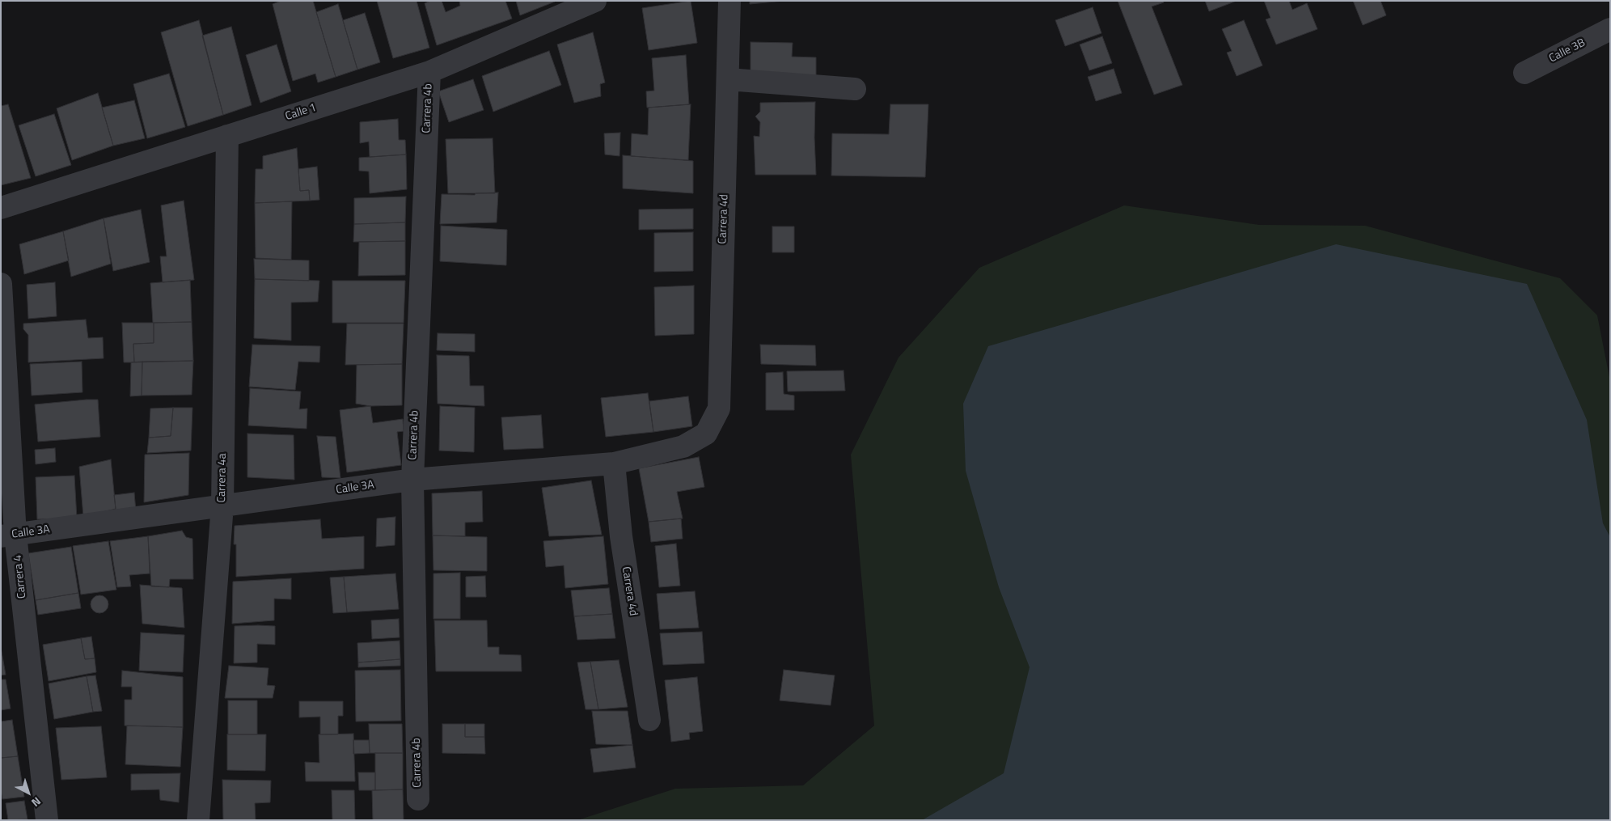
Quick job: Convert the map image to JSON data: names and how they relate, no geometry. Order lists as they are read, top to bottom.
{
  "streets": {
    "street": [
      "Calle 3B",
      "Carrera 4b",
      "Calle 1",
      "Carrera 4d",
      "Carrera 4a",
      "Calle 3A",
      "Carrera 4"
    ]
  },
  "crossings": [
    ["Carrera 4b", "Calle 1"],
    ["Carrera 4b", "Calle 3A"],
    ["Calle 1", "Carrera 4a"],
    ["Carrera 4d", "Calle 3A"],
    ["Carrera 4a", "Calle 3A"],
    ["Calle 3A", "Carrera 4"]
  ],
  "north": "bottom right"
}
